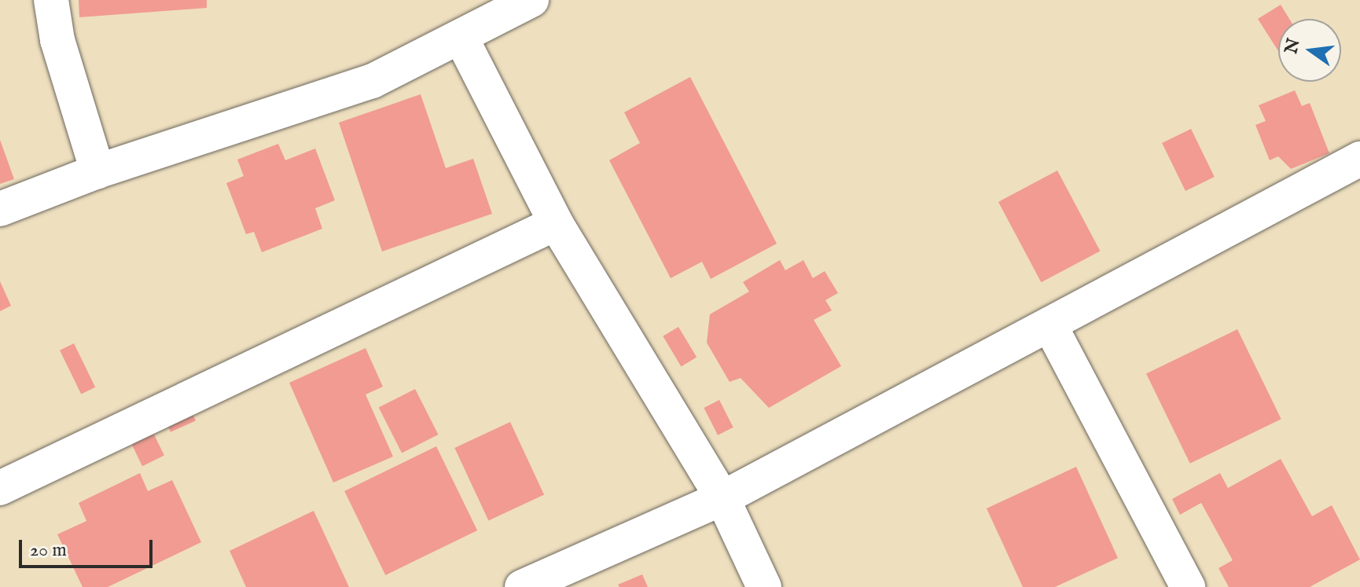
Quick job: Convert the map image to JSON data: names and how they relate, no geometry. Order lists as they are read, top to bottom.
{
  "scale_bar": "20 m",
  "north": "left"
}
